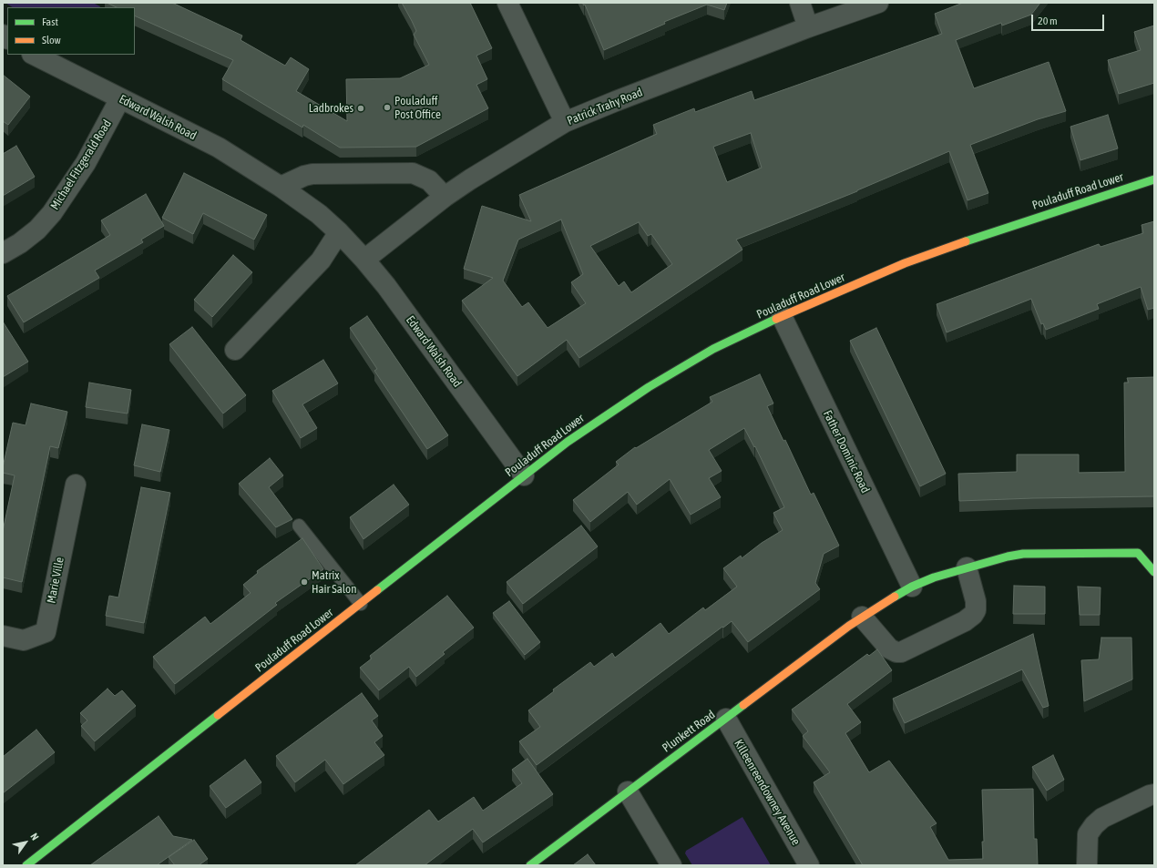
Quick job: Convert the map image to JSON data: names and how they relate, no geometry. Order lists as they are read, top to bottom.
{
  "streets": {
    "street": [
      "Patrick Trahy Road",
      "Edward Walsh Road",
      "Michael Fitzgerald Road",
      "Pouladuff Road Lower",
      "Father Dominic Road",
      "Marie Ville",
      "Plunkett Road",
      "Killeenreendowney Avenue"
    ]
  },
  "crossings": [
    ["Patrick Trahy Road", "Edward Walsh Road"],
    ["Edward Walsh Road", "Michael Fitzgerald Road"],
    ["Edward Walsh Road", "Pouladuff Road Lower"],
    ["Pouladuff Road Lower", "Father Dominic Road"],
    ["Plunkett Road", "Killeenreendowney Avenue"]
  ],
  "places": ["Pouladuff Post Office", "Ladbrokes", "Matrix Hair Salon"],
  "legend": ["Fast", "Slow"],
  "scale_bar": "20 m",
  "north": "top right"
}
